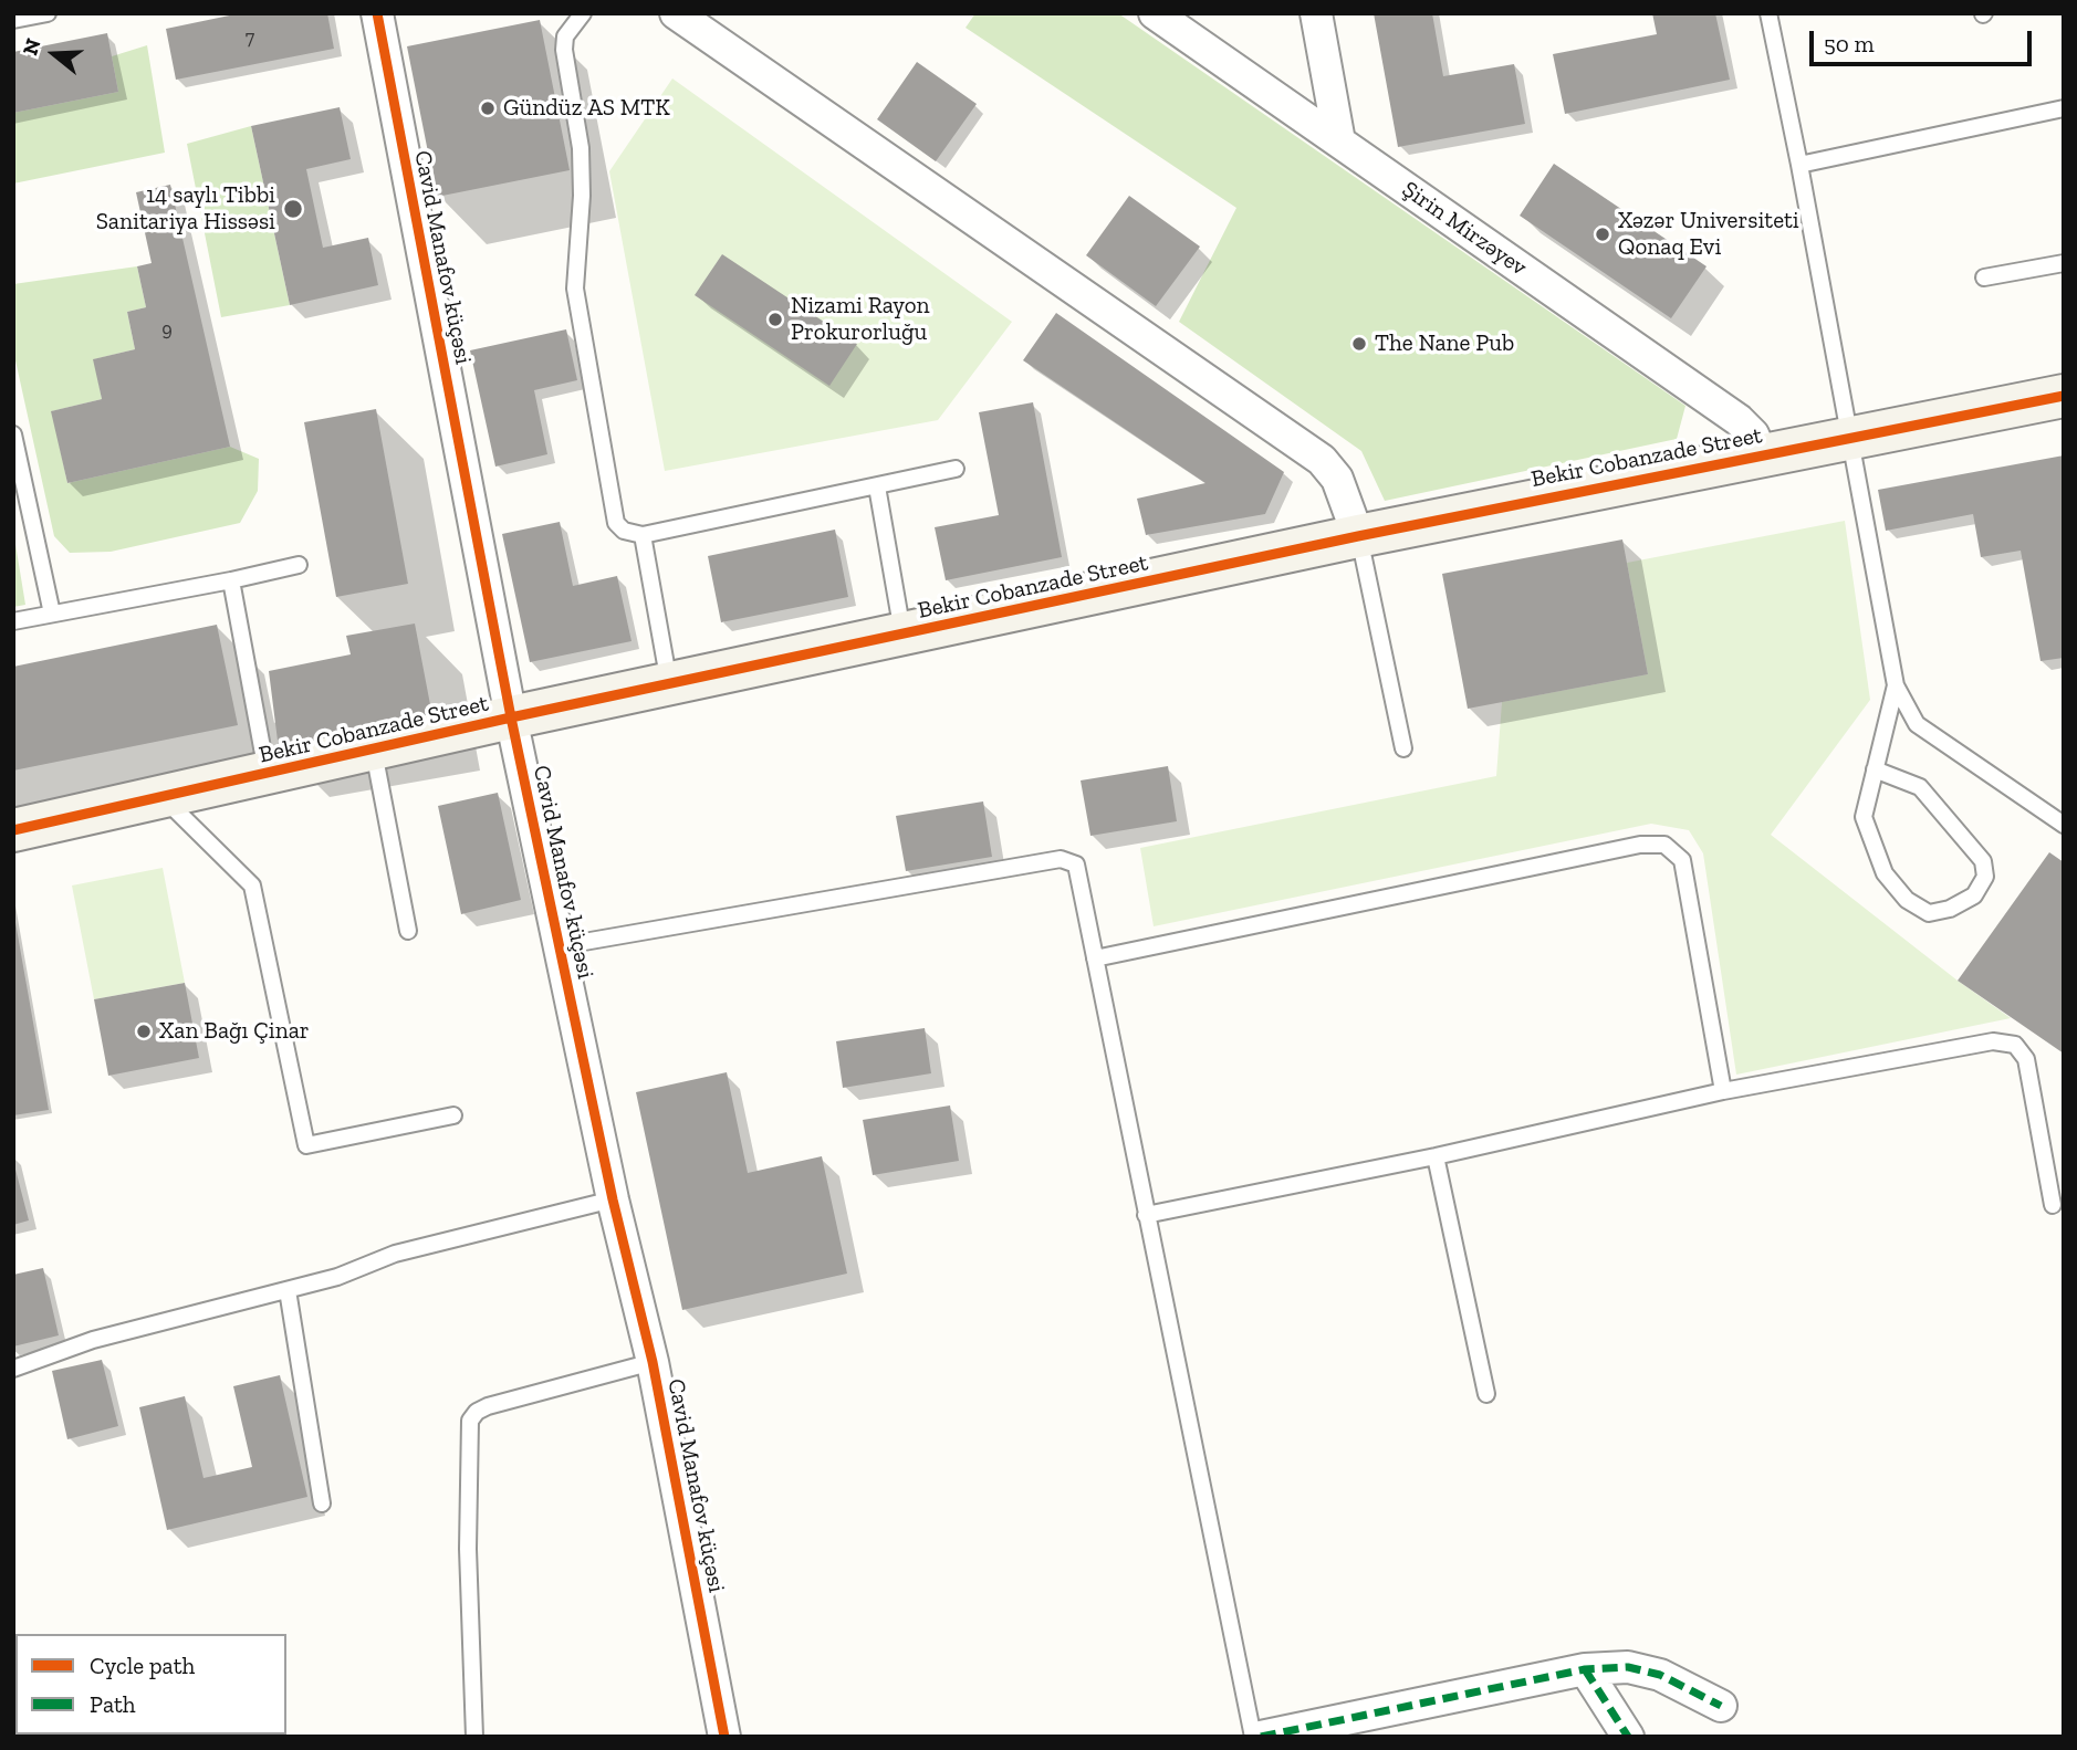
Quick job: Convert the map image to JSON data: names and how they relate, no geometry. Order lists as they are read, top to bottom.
{
  "streets": {
    "street": ["Şirin Mirzəyev", "Cavid Manafov küçəsi", "Bekir Cobanzade Street"]
  },
  "crossings": [
    ["Şirin Mirzəyev", "Bekir Cobanzade Street"],
    ["Cavid Manafov küçəsi", "Bekir Cobanzade Street"]
  ],
  "places": [
    "Gündüz AS MTK",
    "14 saylı Tibbi Sanitariya Hissəsi",
    "Xəzər Universiteti Qonaq Evi",
    "Nizami Rayon Prokurorluğu",
    "The Nane Pub",
    "Xan Bağı Çinar"
  ],
  "house_numbers": ["7", "9"],
  "legend": ["Cycle path", "Path"],
  "scale_bar": "50 m",
  "north": "left"
}
